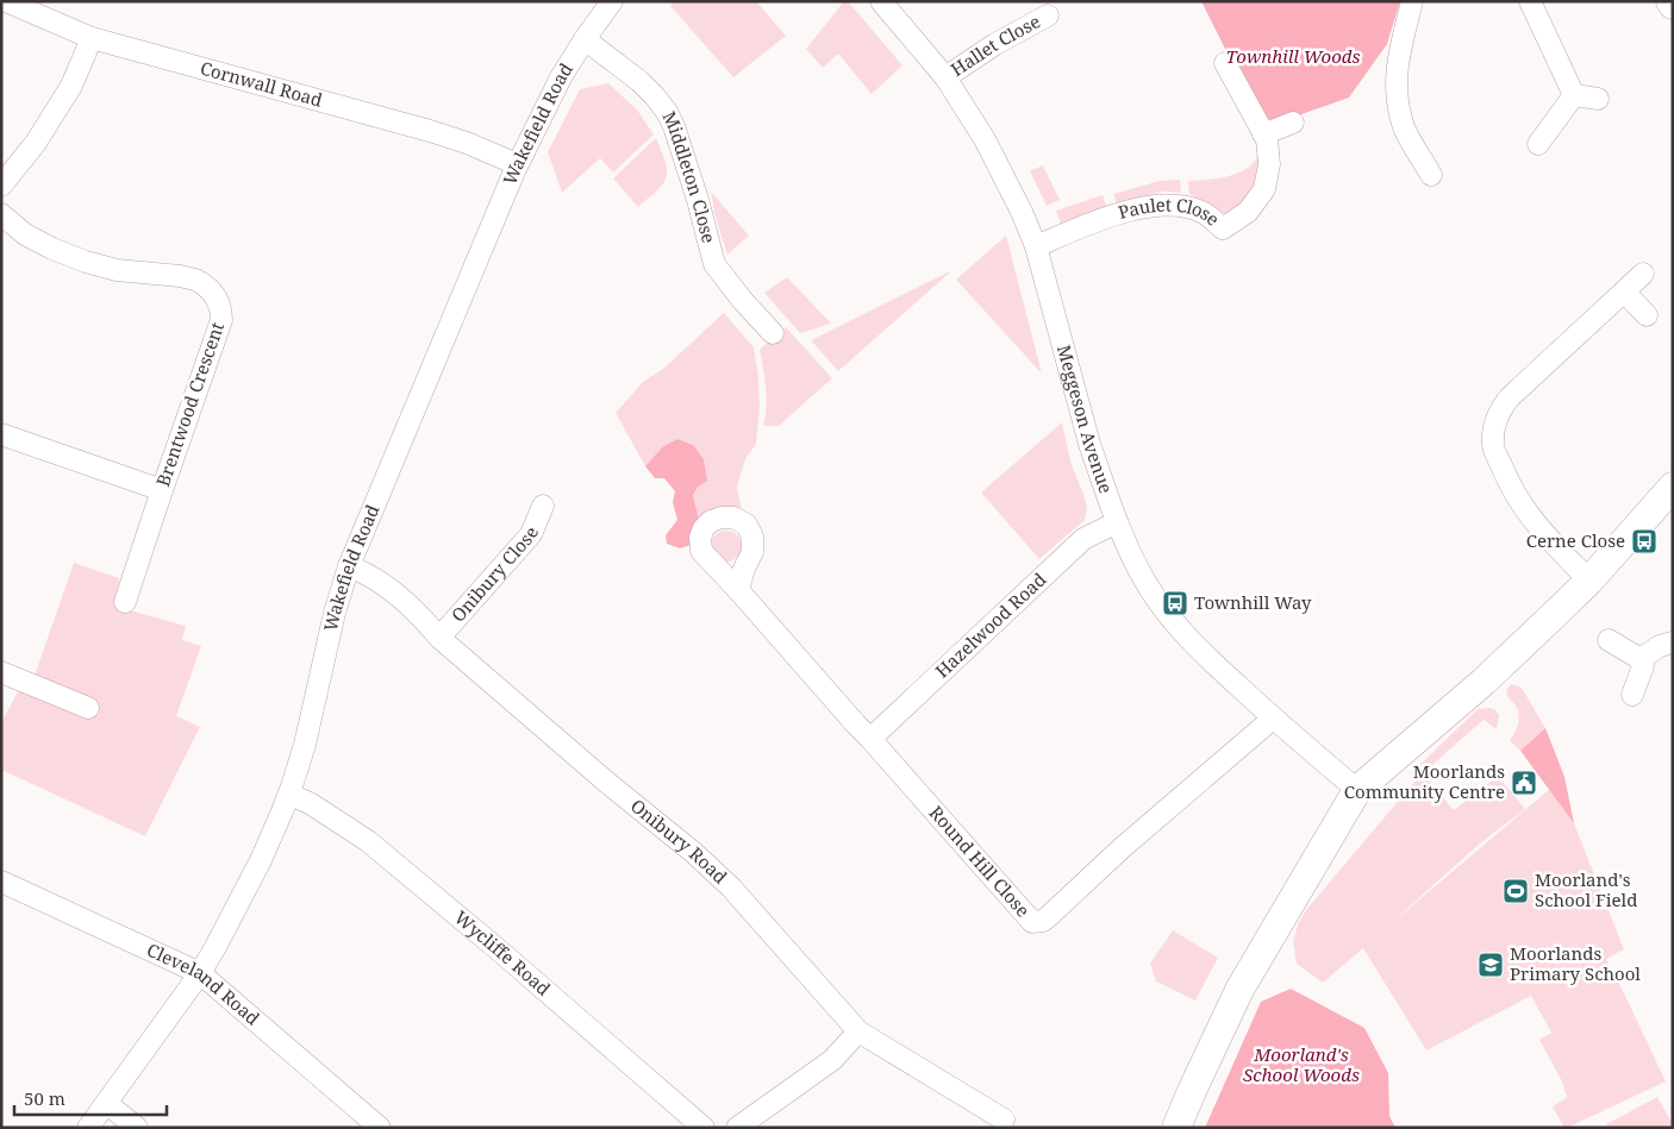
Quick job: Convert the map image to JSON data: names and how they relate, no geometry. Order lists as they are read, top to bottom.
{
  "streets": {
    "street": [
      "Hallet Close",
      "Cornwall Road",
      "Wakefield Road",
      "Middleton Close",
      "Paulet Close",
      "Brentwood Crescent",
      "Meggeson Avenue",
      "Onibury Close",
      "Hazelwood Road",
      "Onibury Road",
      "Round Hill Close",
      "Wycliffe Road",
      "Cleveland Road"
    ]
  },
  "crossings": [
    ["Hallet Close", "Meggeson Avenue"],
    ["Cornwall Road", "Wakefield Road"],
    ["Wakefield Road", "Middleton Close"],
    ["Wakefield Road", "Onibury Road"],
    ["Wakefield Road", "Wycliffe Road"],
    ["Wakefield Road", "Cleveland Road"],
    ["Paulet Close", "Meggeson Avenue"],
    ["Meggeson Avenue", "Hazelwood Road"],
    ["Meggeson Avenue", "Round Hill Close"],
    ["Onibury Close", "Onibury Road"],
    ["Hazelwood Road", "Round Hill Close"]
  ],
  "parks": ["Townhill Woods", "Moorland's School Woods"],
  "places": {
    "bus stop": ["Cerne Close", "Townhill Way"],
    "public building": ["Moorlands Community Centre"],
    "sports": ["Moorland's School Field"],
    "school or university": ["Moorlands Primary School"]
  },
  "scale_bar": "50 m"
}
